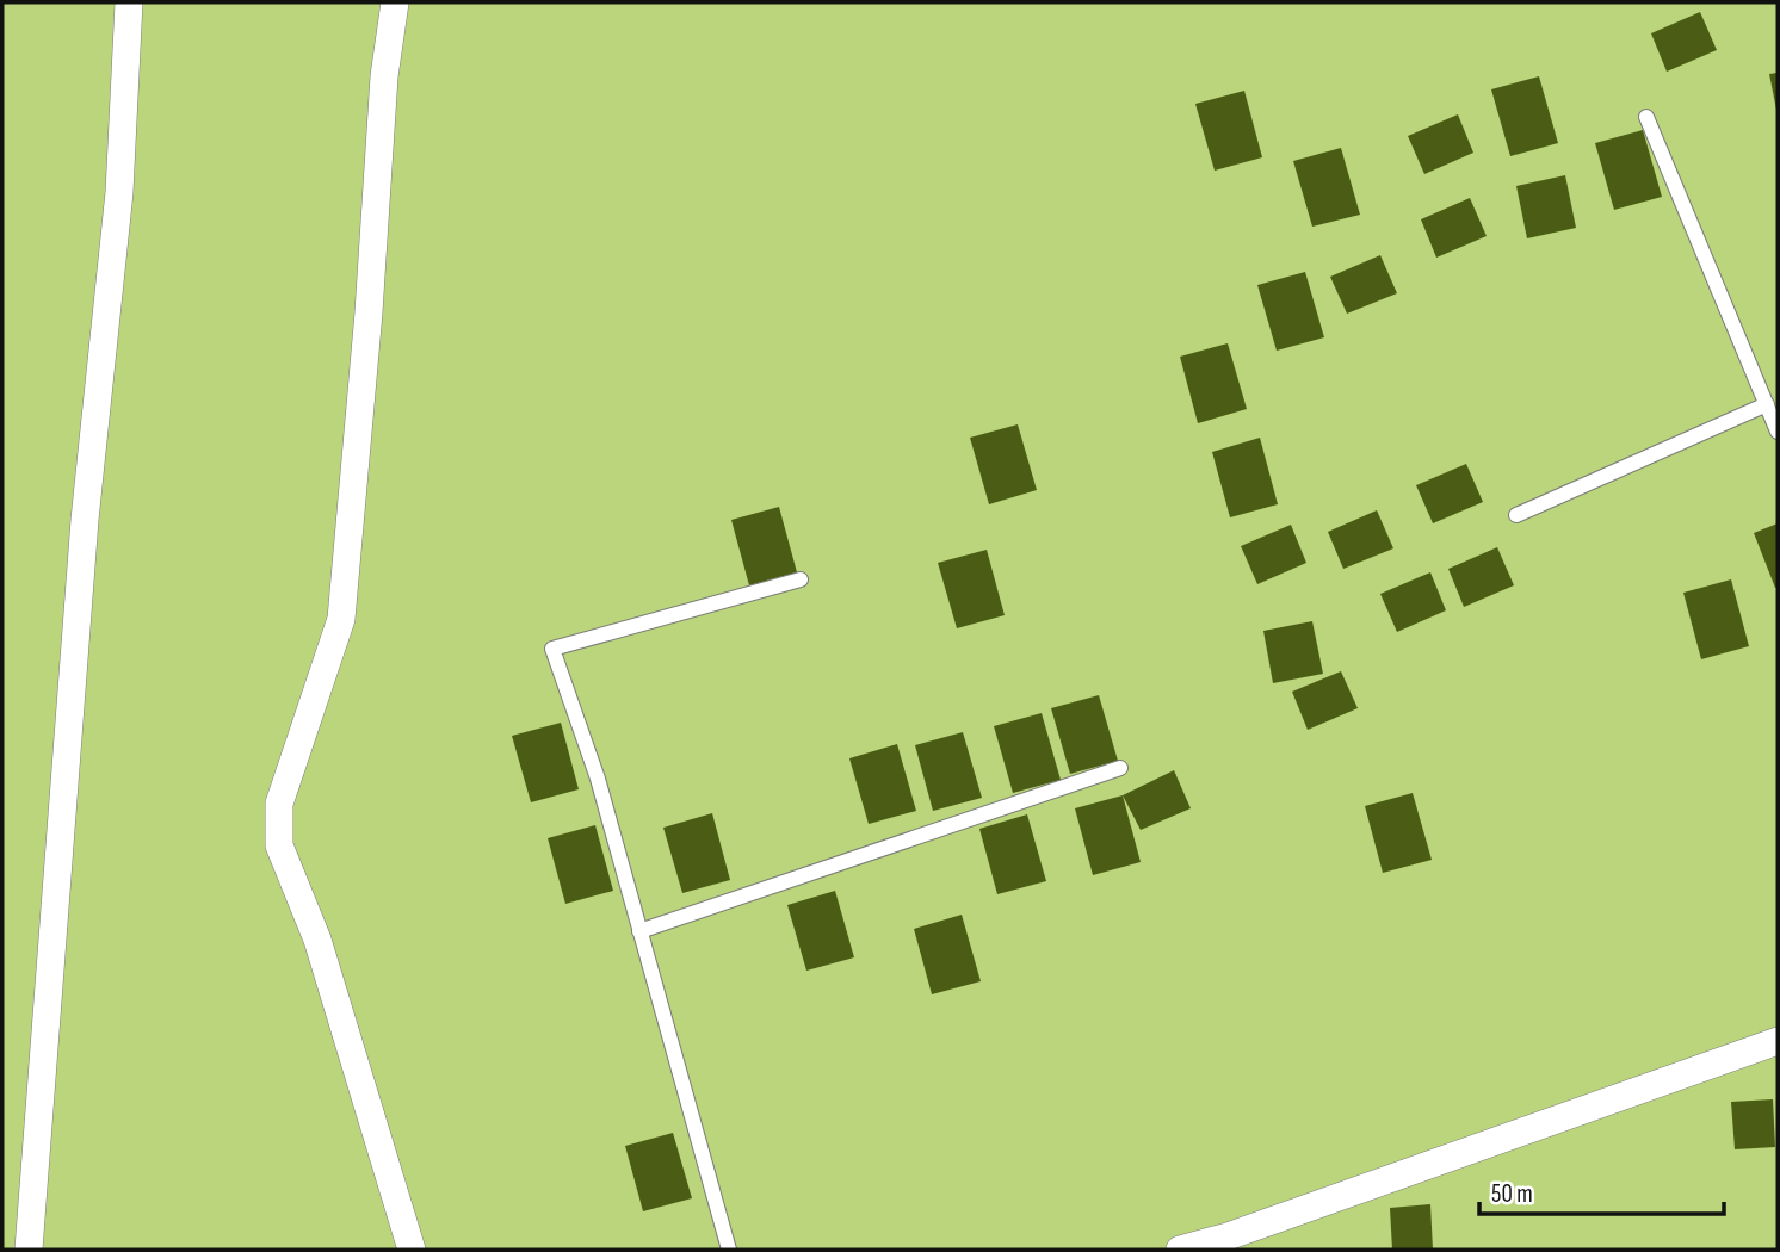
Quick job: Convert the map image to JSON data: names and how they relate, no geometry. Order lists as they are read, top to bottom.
{
  "scale_bar": "50 m"
}
